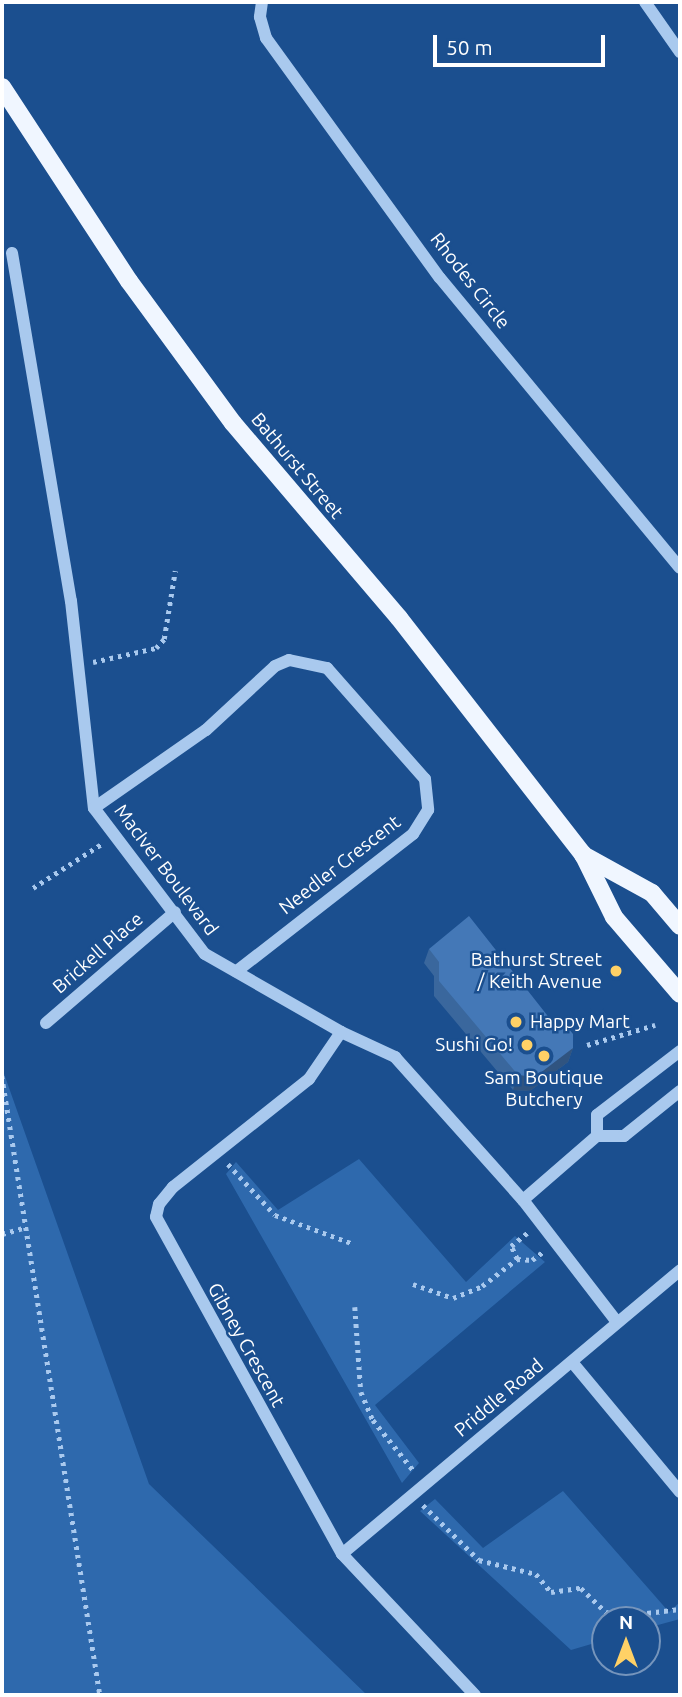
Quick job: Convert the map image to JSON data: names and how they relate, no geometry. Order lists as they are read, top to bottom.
{
  "streets": {
    "main road": ["Bathurst Street"],
    "street": [
      "Rhodes Circle",
      "Needler Crescent",
      "MacIver Boulevard",
      "Brickell Place",
      "Gibney Crescent",
      "Priddle Road"
    ]
  },
  "crossings": [
    ["Needler Crescent", "MacIver Boulevard"],
    ["MacIver Boulevard", "Brickell Place"],
    ["MacIver Boulevard", "Gibney Crescent"],
    ["MacIver Boulevard", "Priddle Road"],
    ["Gibney Crescent", "Priddle Road"]
  ],
  "places": [
    "Bathurst Street / Keith Avenue",
    "Happy Mart",
    "Sushi Go!",
    "Sam Boutique Butchery"
  ],
  "scale_bar": "50 m",
  "north": "top"
}
